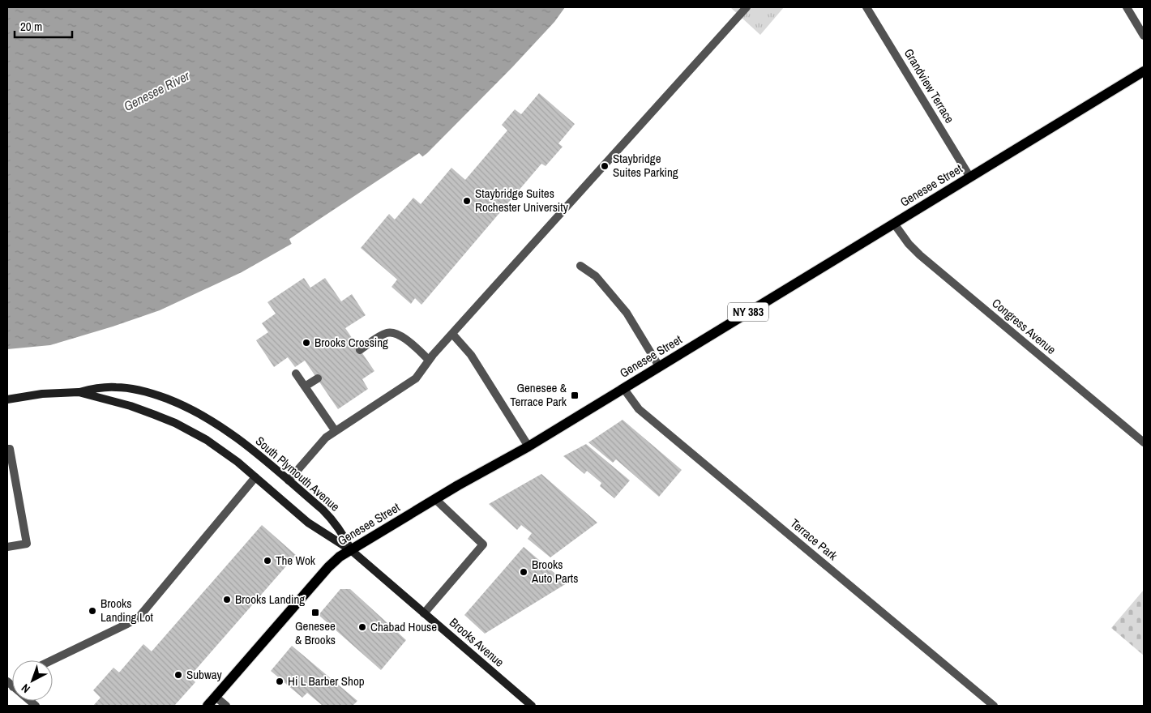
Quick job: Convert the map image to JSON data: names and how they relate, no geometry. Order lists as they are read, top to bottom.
{
  "streets": {
    "main road": [
      "Genesee Street",
      "NY 383",
      "South Plymouth Avenue",
      "Brooks Avenue"
    ],
    "street": ["Grandview Terrace", "Congress Avenue", "Terrace Park"]
  },
  "crossings": [
    ["Grandview Terrace", "Genesee Street"],
    ["Genesee Street", "Congress Avenue"],
    ["Genesee Street", "South Plymouth Avenue"],
    ["Genesee Street", "Terrace Park"],
    ["Genesee Street", "Brooks Avenue"],
    ["South Plymouth Avenue", "Brooks Avenue"]
  ],
  "water": ["Genesee River"],
  "places": {
    "other": [
      "Staybridge Suites Parking",
      "Staybridge Suites Rochester University",
      "Brooks Crossing",
      "The Wok",
      "Brooks Auto Parts",
      "Brooks Landing",
      "Brooks Landing Lot",
      "Chabad House",
      "Subway",
      "Hi L Barber Shop"
    ],
    "transit": ["Genesee & Terrace Park", "Genesee & Brooks"]
  },
  "scale_bar": "20 m",
  "north": "bottom left"
}
